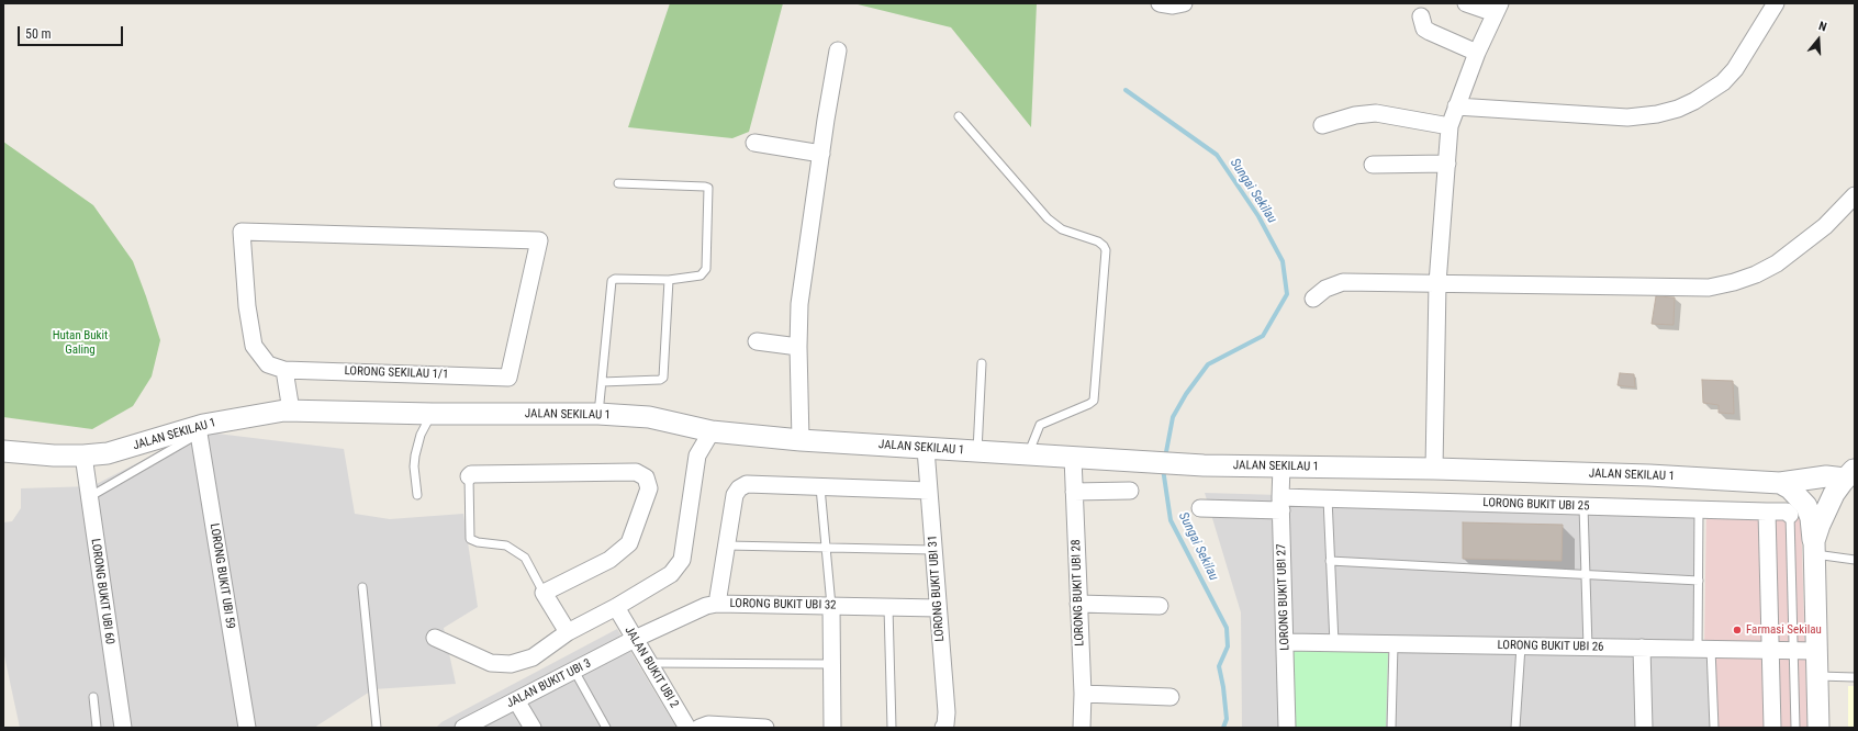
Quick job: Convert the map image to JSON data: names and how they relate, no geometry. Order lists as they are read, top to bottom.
{
  "streets": {
    "street": [
      "LORONG SEKILAU 1/1",
      "JALAN SEKILAU 1",
      "LORONG BUKIT UBI 25",
      "LORONG BUKIT UBI 59",
      "LORONG BUKIT UBI 31",
      "LORONG BUKIT UBI 60",
      "LORONG BUKIT UBI 28",
      "LORONG BUKIT UBI 27",
      "LORONG BUKIT UBI 32",
      "LORONG BUKIT UBI 26",
      "JALAN BUKIT UBI 2",
      "JALAN BUKIT UBI 3"
    ]
  },
  "crossings": [
    ["JALAN SEKILAU 1", "LORONG BUKIT UBI 59"],
    ["JALAN SEKILAU 1", "LORONG BUKIT UBI 31"],
    ["JALAN SEKILAU 1", "LORONG BUKIT UBI 60"],
    ["JALAN SEKILAU 1", "LORONG BUKIT UBI 28"],
    ["JALAN SEKILAU 1", "LORONG BUKIT UBI 27"],
    ["LORONG BUKIT UBI 25", "LORONG BUKIT UBI 27"],
    ["LORONG BUKIT UBI 31", "LORONG BUKIT UBI 32"],
    ["LORONG BUKIT UBI 27", "LORONG BUKIT UBI 26"],
    ["LORONG BUKIT UBI 32", "JALAN BUKIT UBI 2"],
    ["LORONG BUKIT UBI 32", "JALAN BUKIT UBI 3"],
    ["JALAN BUKIT UBI 2", "JALAN BUKIT UBI 3"]
  ],
  "water": ["Sungai Sekilau"],
  "parks": ["Hutan Bukit Galing"],
  "places": ["Farmasi Sekilau"],
  "scale_bar": "50 m",
  "north": "top"
}
